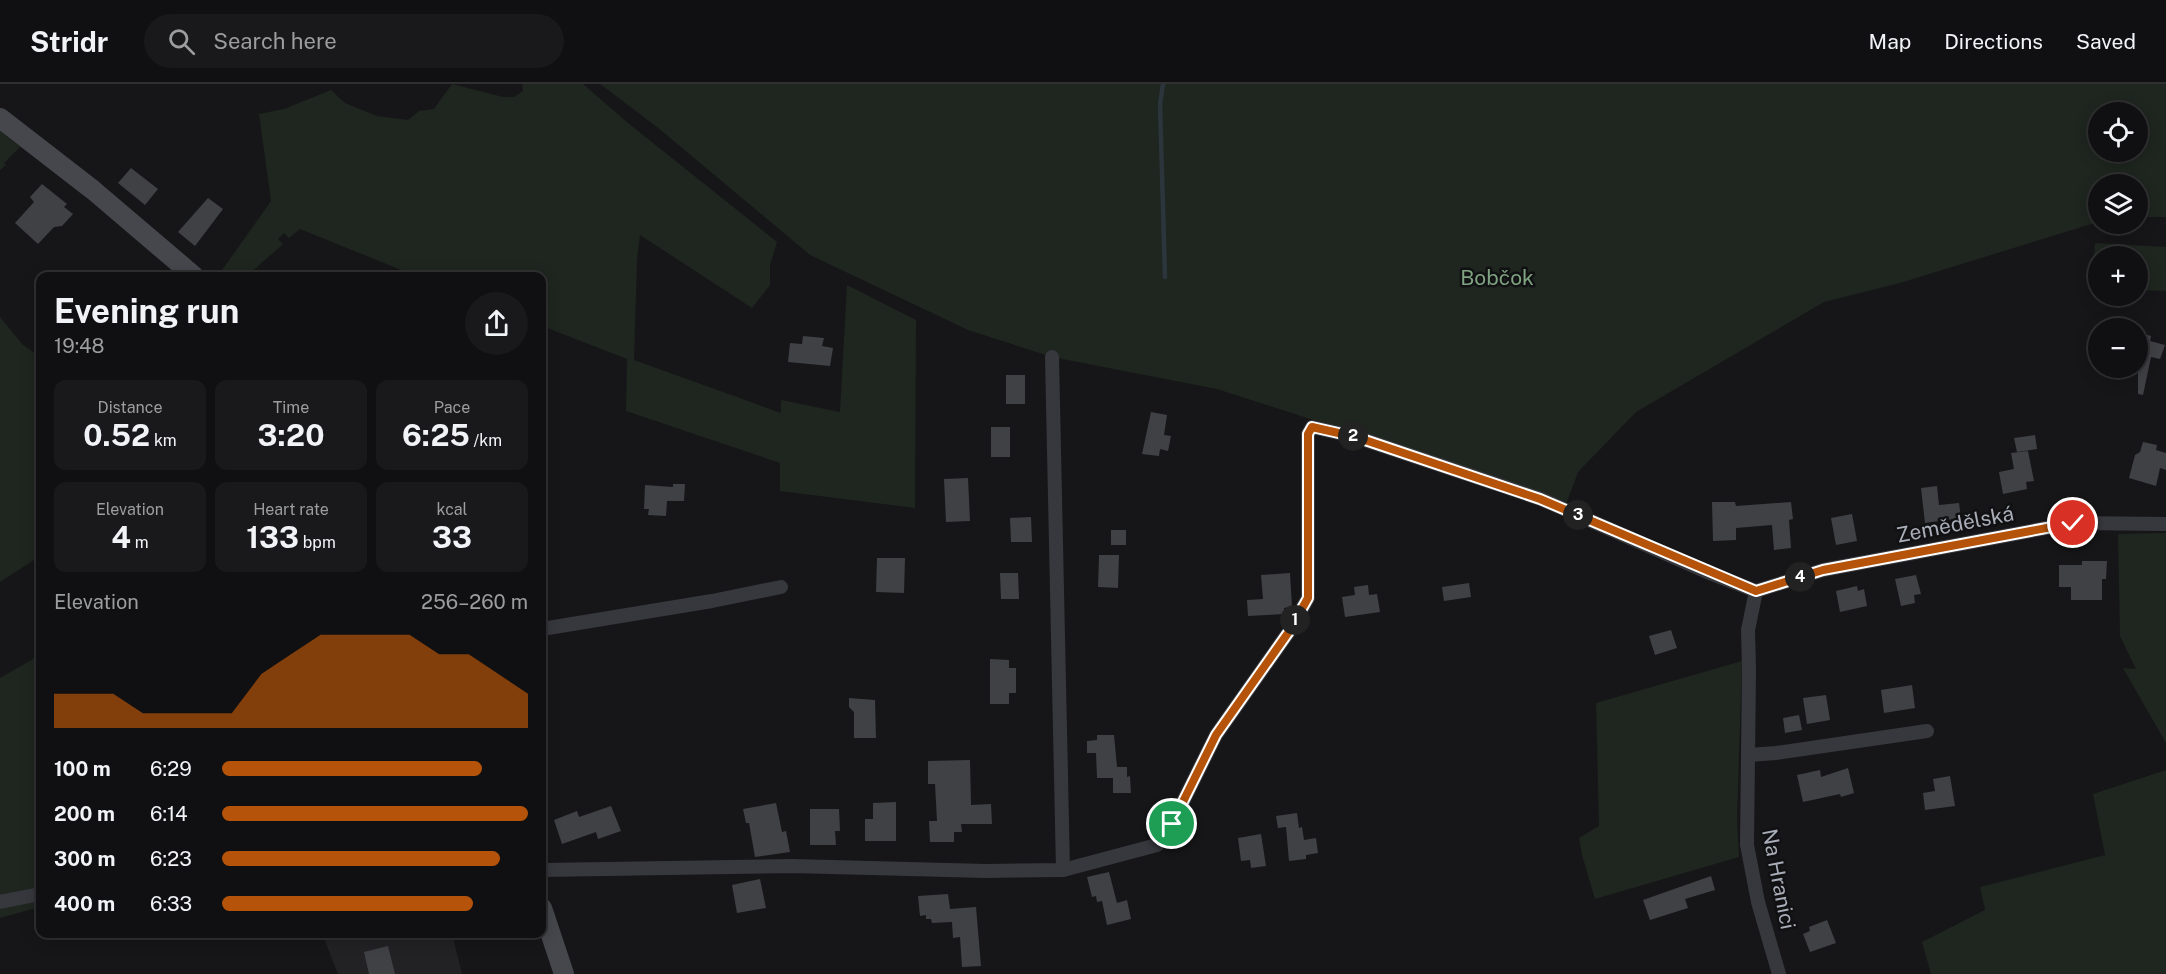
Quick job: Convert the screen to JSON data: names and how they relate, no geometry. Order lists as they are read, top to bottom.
{
  "streets": {
    "street": ["Zemědělská", "Na Hranici"]
  },
  "crossings": [
    ["Zemědělská", "Na Hranici"]
  ],
  "parks": ["Bobčok"],
  "page": {
    "header": "Stridr",
    "search": "Search here",
    "nav": ["Map", "Directions", "Saved"],
    "map_buttons": ["+", "−"],
    "heading": ["Evening run", "19:48"],
    "stats": [
      ["Distance", "0.52 km"],
      ["Time", "3:20"],
      ["Pace", "6:25 /km"],
      ["Elevation", "4 m"],
      ["Heart rate", "133 bpm"],
      ["kcal", "33"]
    ],
    "pins": [
      "2",
      "3",
      "4",
      "1"
    ],
    "chart": ["Elevation", "256–260 m"],
    "list": [
      {
        "name": "100 m",
        "note": "6:29"
      },
      {
        "name": "200 m",
        "note": "6:14"
      },
      {
        "name": "300 m",
        "note": "6:23"
      },
      {
        "name": "400 m",
        "note": "6:33"
      }
    ]
  }
}
